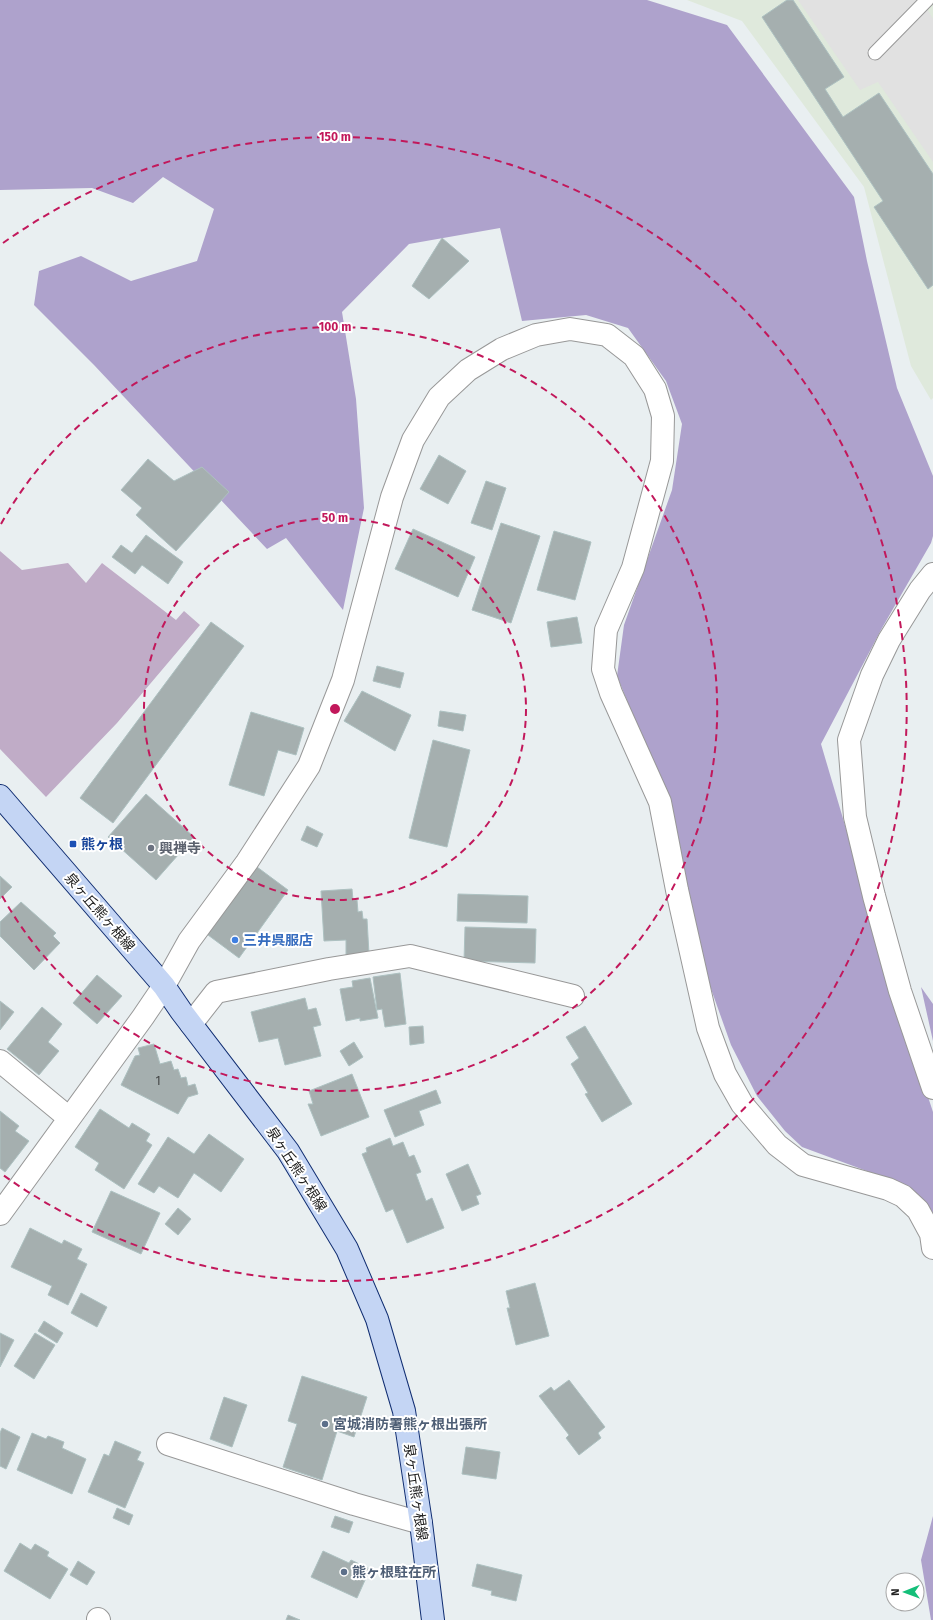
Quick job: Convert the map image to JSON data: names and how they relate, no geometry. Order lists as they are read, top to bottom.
{
  "streets": {
    "main road": ["泉ヶ丘熊ヶ根線"]
  },
  "places": {
    "transit": ["熊ヶ根"],
    "other": [
      "興禅寺",
      "三井呉服店",
      "宮城消防署熊ヶ根出張所",
      "熊ヶ根駐在所"
    ]
  },
  "house_numbers": ["1"],
  "north": "left",
  "rings": ["150 m", "100 m", "50 m"]
}
